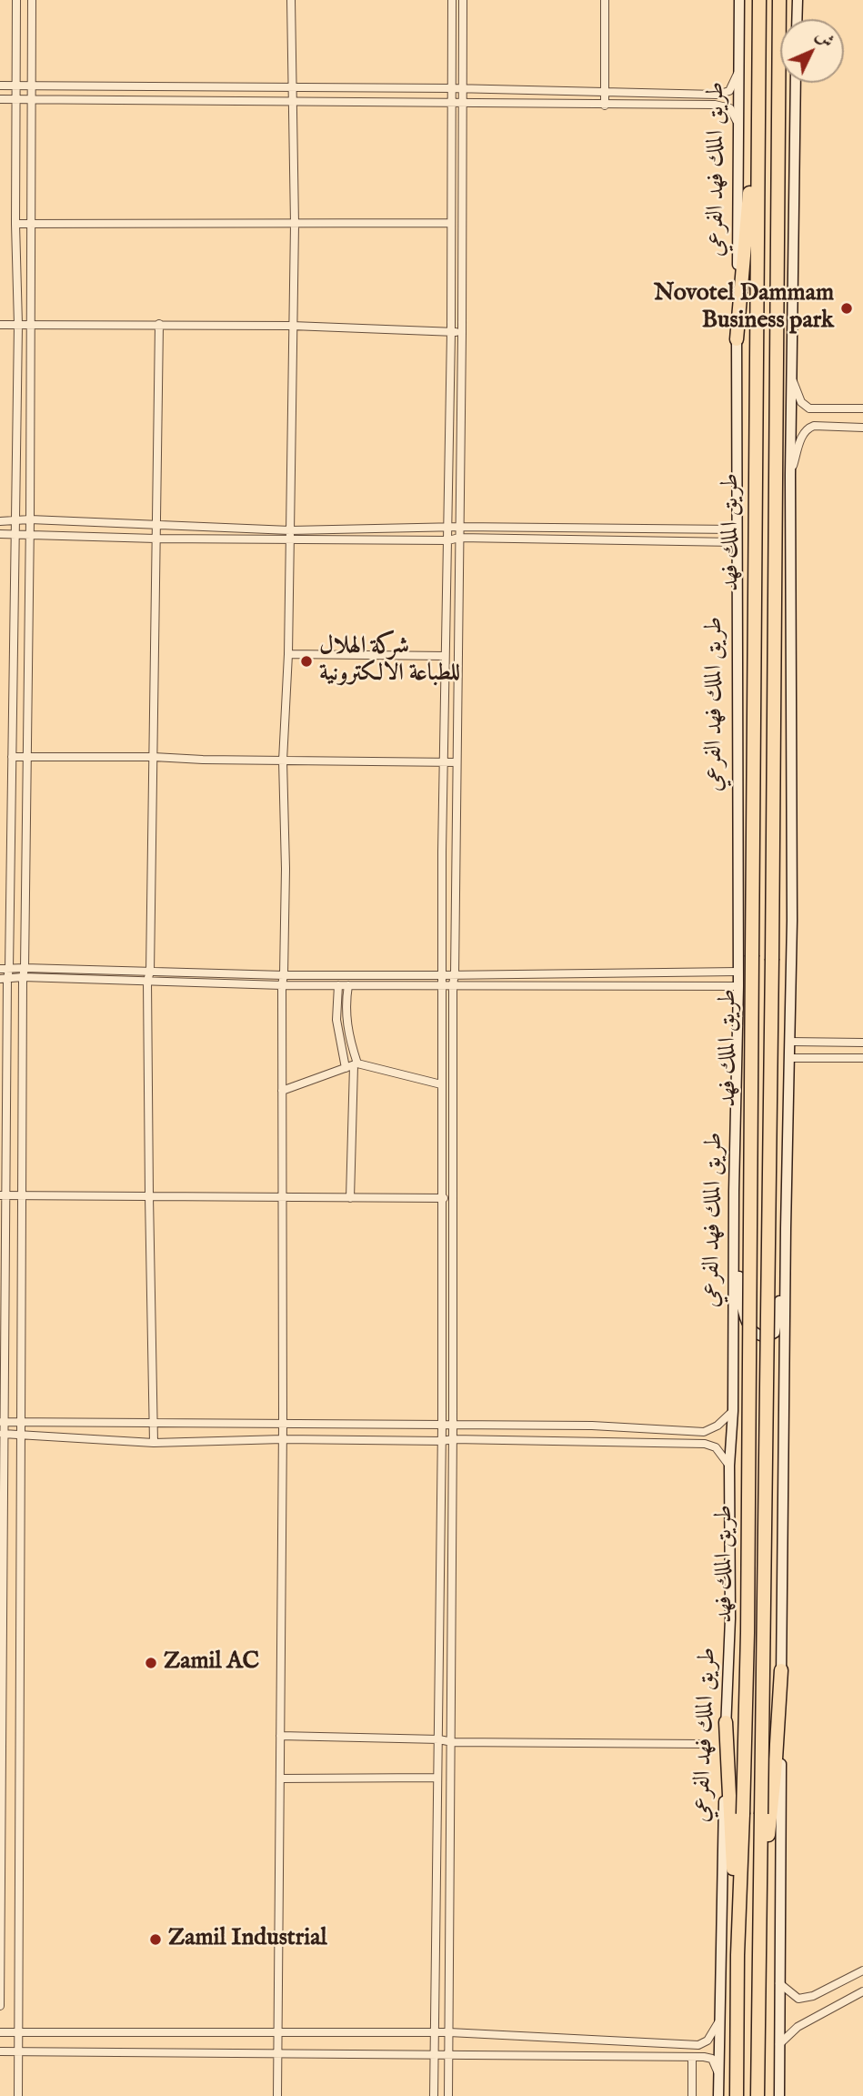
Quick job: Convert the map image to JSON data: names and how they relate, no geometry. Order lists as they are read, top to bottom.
{
  "streets": {
    "highway": ["طريق الملك فهد"],
    "main road": ["طريق الملك فهد الفرعي"]
  },
  "places": [
    "Novotel Dammam Business park",
    "شركة الهلال للطباعة الالكترونية",
    "Zamil AC",
    "Zamil Industrial"
  ],
  "north": "top right"
}
